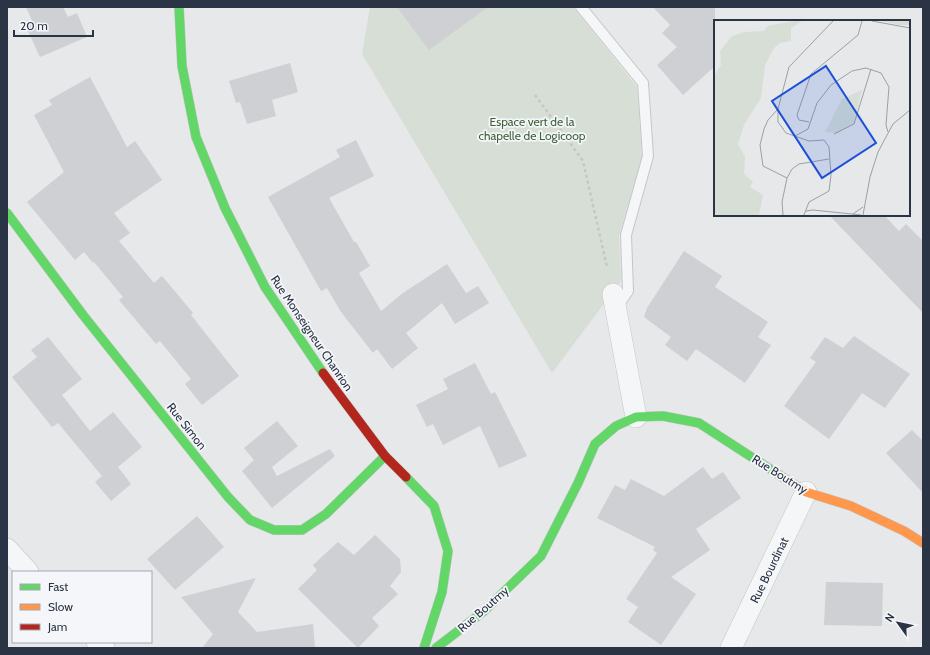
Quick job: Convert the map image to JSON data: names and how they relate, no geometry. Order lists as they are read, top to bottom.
{
  "streets": {
    "street": [
      "Rue Monseigneur Chanrion",
      "Rue Simon",
      "Rue Boutmy",
      "Rue Bourdinat"
    ]
  },
  "crossings": [
    ["Rue Monseigneur Chanrion", "Rue Simon"],
    ["Rue Boutmy", "Rue Bourdinat"]
  ],
  "parks": ["Espace vert de la chapelle de Logicoop"],
  "legend": ["Fast", "Slow", "Jam"],
  "scale_bar": "20 m",
  "north": "top left"
}
